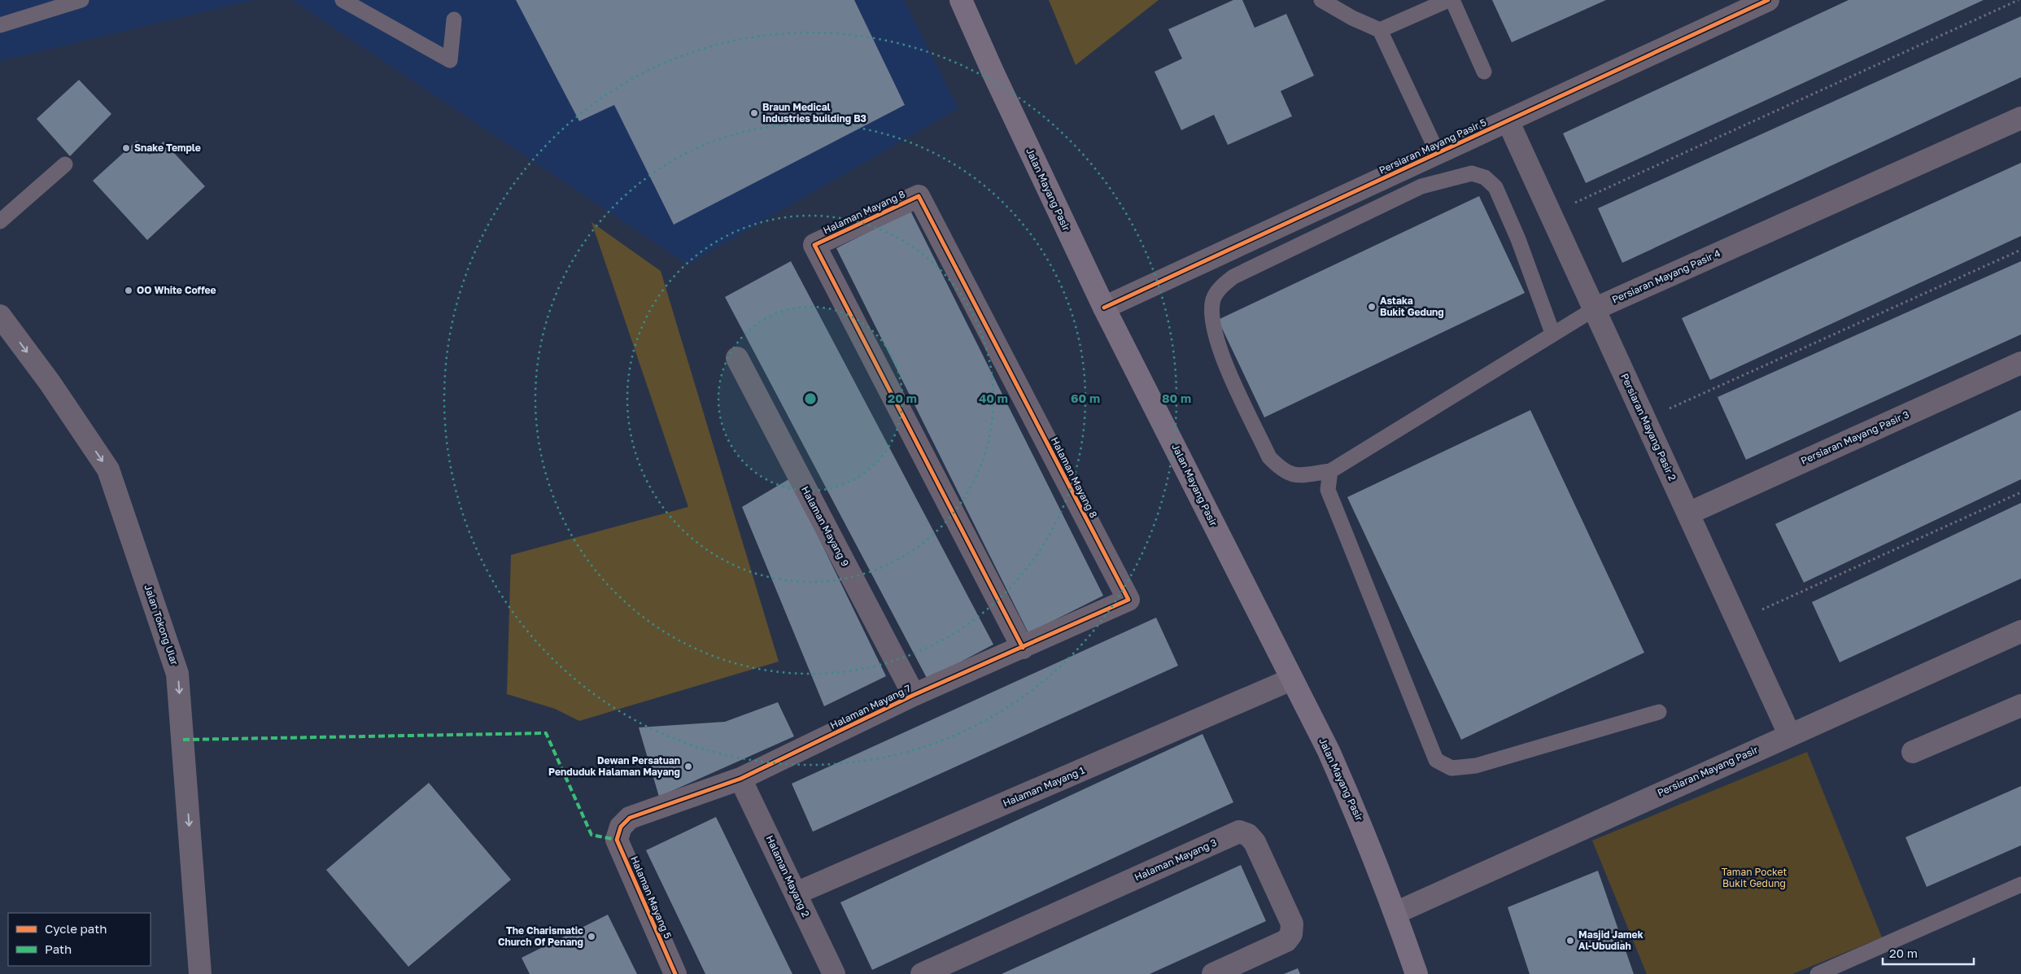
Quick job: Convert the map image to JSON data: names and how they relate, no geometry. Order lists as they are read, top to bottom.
{
  "streets": {
    "street": [
      "Persiaran Mayang Pasir 5",
      "Jalan Mayang Pasir",
      "Halaman Mayang 8",
      "Persiaran Mayang Pasir 4",
      "Persiaran Mayang Pasir 2",
      "Persiaran Mayang Pasir 3",
      "Halaman Mayang 9",
      "Jalan Tokong Ular",
      "Halaman Mayang 7",
      "Persiaran Mayang Pasir",
      "Halaman Mayang 1",
      "Halaman Mayang 3",
      "Halaman Mayang 2",
      "Halaman Mayang 5"
    ]
  },
  "crossings": [
    ["Persiaran Mayang Pasir 5", "Jalan Mayang Pasir"],
    ["Persiaran Mayang Pasir 5", "Persiaran Mayang Pasir 2"],
    ["Jalan Mayang Pasir", "Persiaran Mayang Pasir"],
    ["Jalan Mayang Pasir", "Halaman Mayang 1"],
    ["Halaman Mayang 8", "Halaman Mayang 7"],
    ["Persiaran Mayang Pasir 4", "Persiaran Mayang Pasir 2"],
    ["Persiaran Mayang Pasir 2", "Persiaran Mayang Pasir 3"],
    ["Persiaran Mayang Pasir 2", "Persiaran Mayang Pasir"],
    ["Halaman Mayang 9", "Halaman Mayang 7"],
    ["Halaman Mayang 7", "Halaman Mayang 2"],
    ["Halaman Mayang 7", "Halaman Mayang 5"],
    ["Halaman Mayang 1", "Halaman Mayang 2"]
  ],
  "one_way": ["Jalan Tokong Ular"],
  "parks": ["Taman Pocket Bukit Gedung"],
  "places": [
    "Braun Medical Industries building B3",
    "Snake Temple",
    "OO White Coffee",
    "Astaka Bukit Gedung",
    "Dewan Persatuan Penduduk Halaman Mayang",
    "The Charismatic Church Of Penang",
    "Masjid Jamek Al-Ubudiah"
  ],
  "legend": ["Cycle path", "Path"],
  "scale_bar": "20 m",
  "rings": [
    "20 m",
    "40 m",
    "60 m",
    "80 m"
  ]
}
